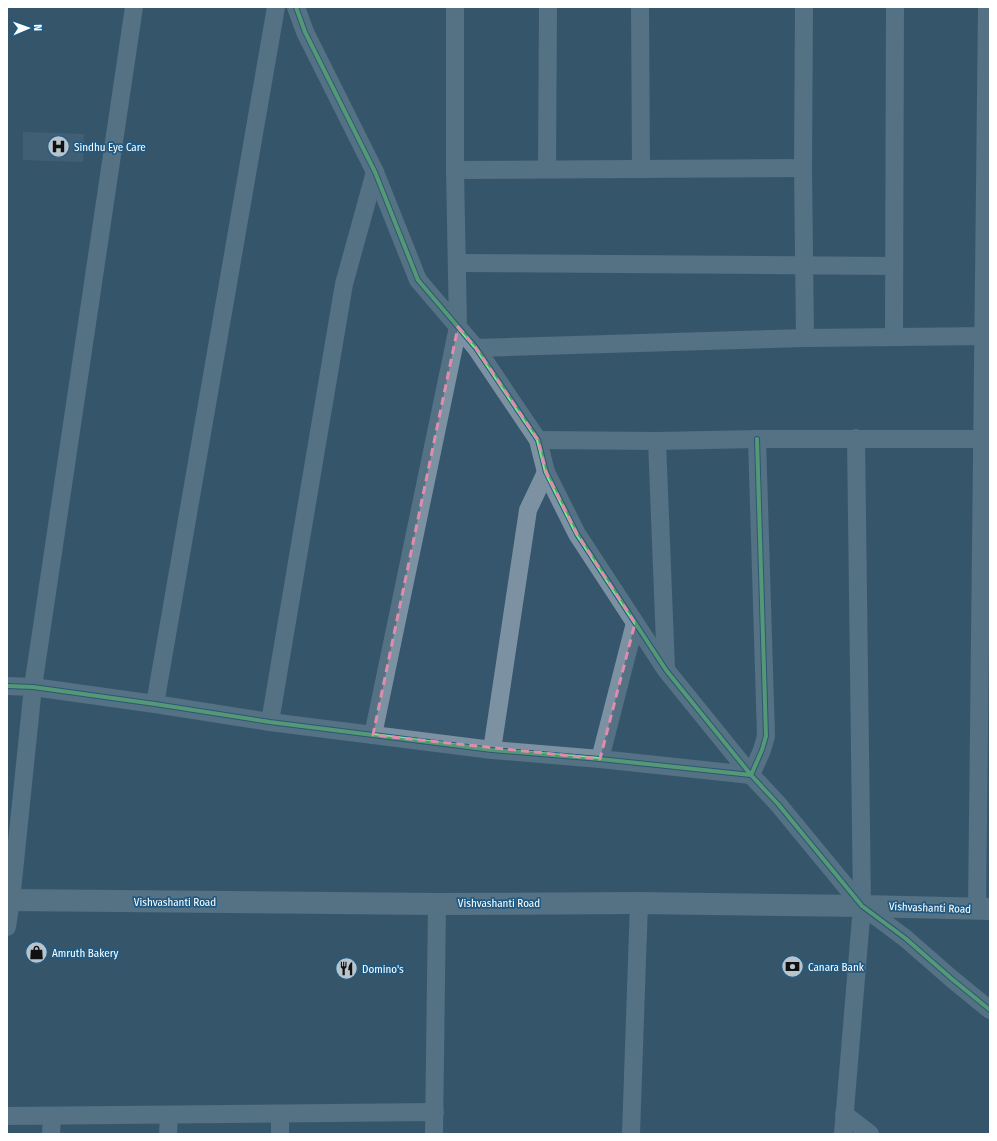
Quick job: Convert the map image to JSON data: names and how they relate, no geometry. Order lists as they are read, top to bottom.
{
  "streets": {
    "street": ["Vishvashanti Road"]
  },
  "places": {
    "hospital": ["Sindhu Eye Care"],
    "shop": ["Amruth Bakery"],
    "bank": ["Canara Bank"],
    "restaurant": ["Domino's"]
  },
  "north": "right"
}
